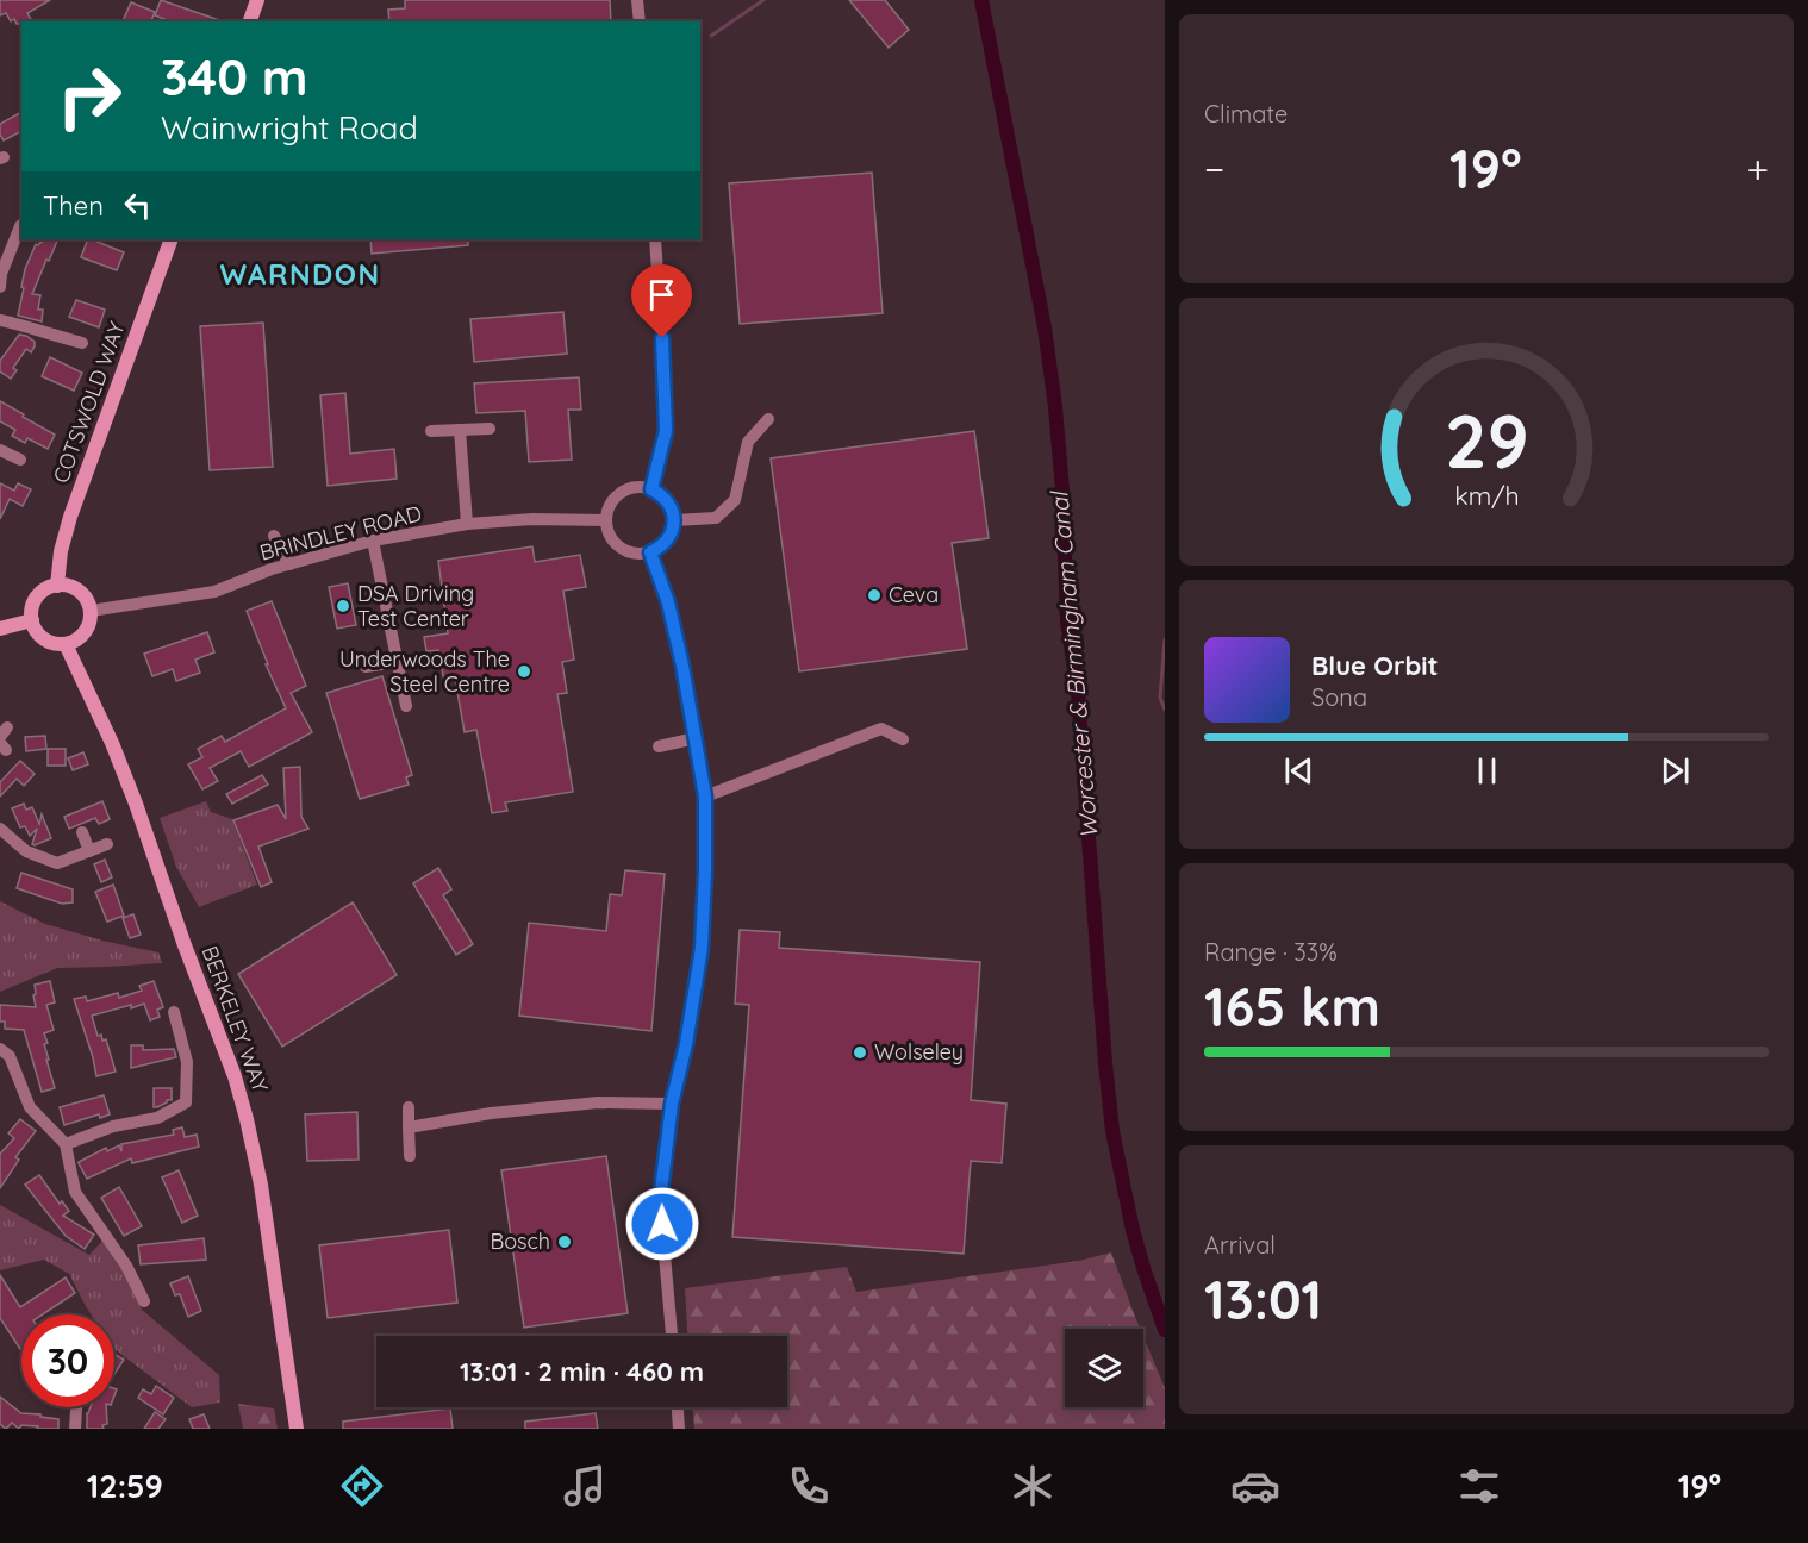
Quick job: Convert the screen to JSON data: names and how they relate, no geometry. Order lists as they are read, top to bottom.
{
  "streets": {
    "main road": ["COTSWOLD WAY", "BERKELEY WAY"],
    "street": ["BRINDLEY ROAD"]
  },
  "crossings": [
    ["COTSWOLD WAY", "BRINDLEY ROAD"],
    ["COTSWOLD WAY", "BERKELEY WAY"],
    ["BRINDLEY ROAD", "BERKELEY WAY"]
  ],
  "districts": ["WARNDON"],
  "water": ["Worcester & Birmingham Canal"],
  "places": [
    "Ceva",
    "DSA Driving Test Center",
    "Underwoods The Steel Centre",
    "Wolseley",
    "Bosch"
  ],
  "page": {
    "tile": [
      "Climate",
      ["Range · 33%", "165 km"],
      ["Arrival", "13:01"]
    ],
    "turn": ["340 m", "Wainwright Road"],
    "heat": ["−", "19°", "+"],
    "then": "Then",
    "song": ["Blue Orbit", "Sona"],
    "limit": "30",
    "trip": "13:01 · 2 min · 460 m",
    "tabs": ["12:59", "19°"],
    "gauge": ["29", "km/h"]
  }
}
